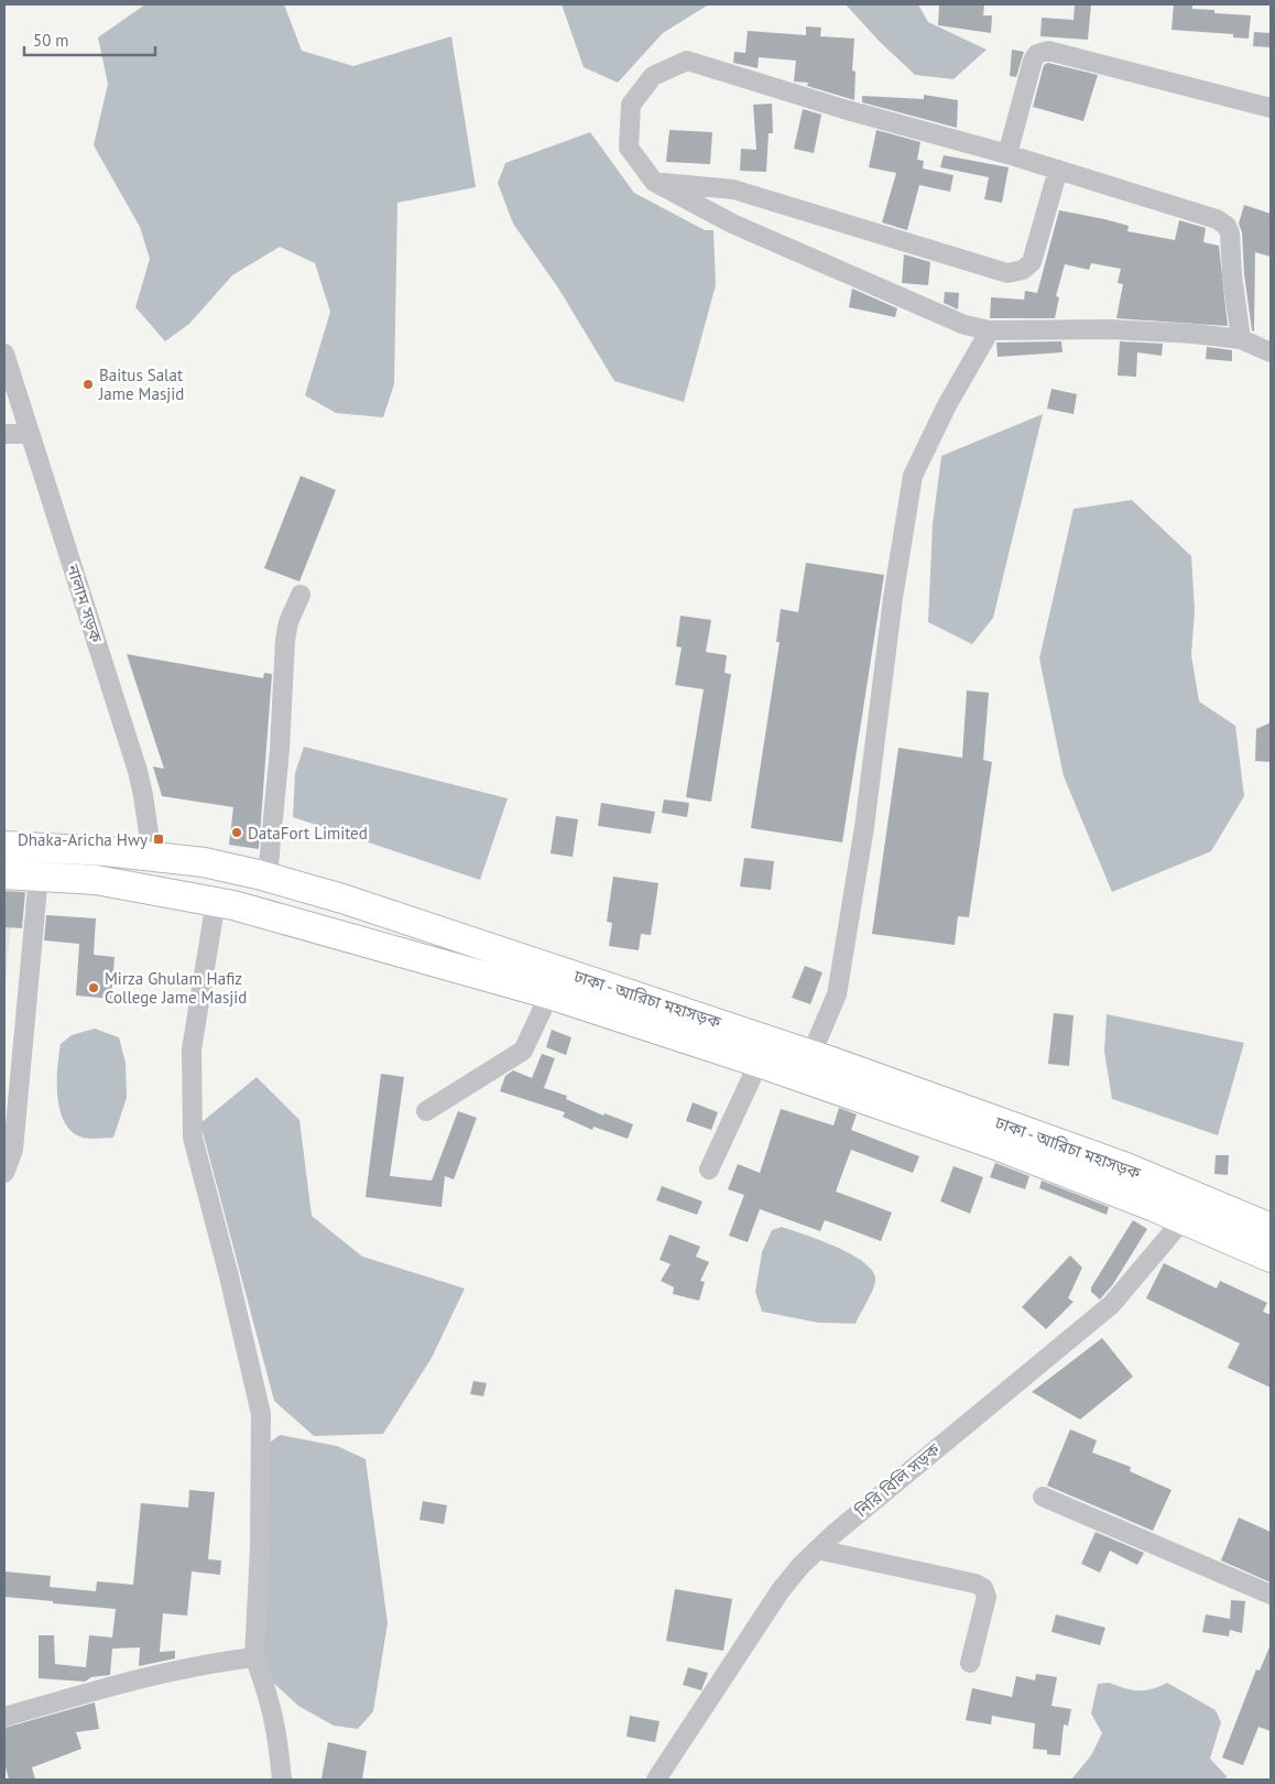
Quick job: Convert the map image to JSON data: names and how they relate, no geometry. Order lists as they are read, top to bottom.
{
  "streets": {
    "highway": ["ঢাকা - আরিচা মহাসড়ক"],
    "street": ["নালাম সড়ক", "নিরি বিলি সড়ক"]
  },
  "crossings": [
    ["নালাম সড়ক", "ঢাকা - আরিচা মহাসড়ক"]
  ],
  "places": {
    "other": ["Baitus Salat Jame Masjid", "DataFort Limited", "Mirza Ghulam Hafiz College Jame Masjid"],
    "transit": ["Dhaka-Aricha Hwy"]
  },
  "scale_bar": "50 m"
}
